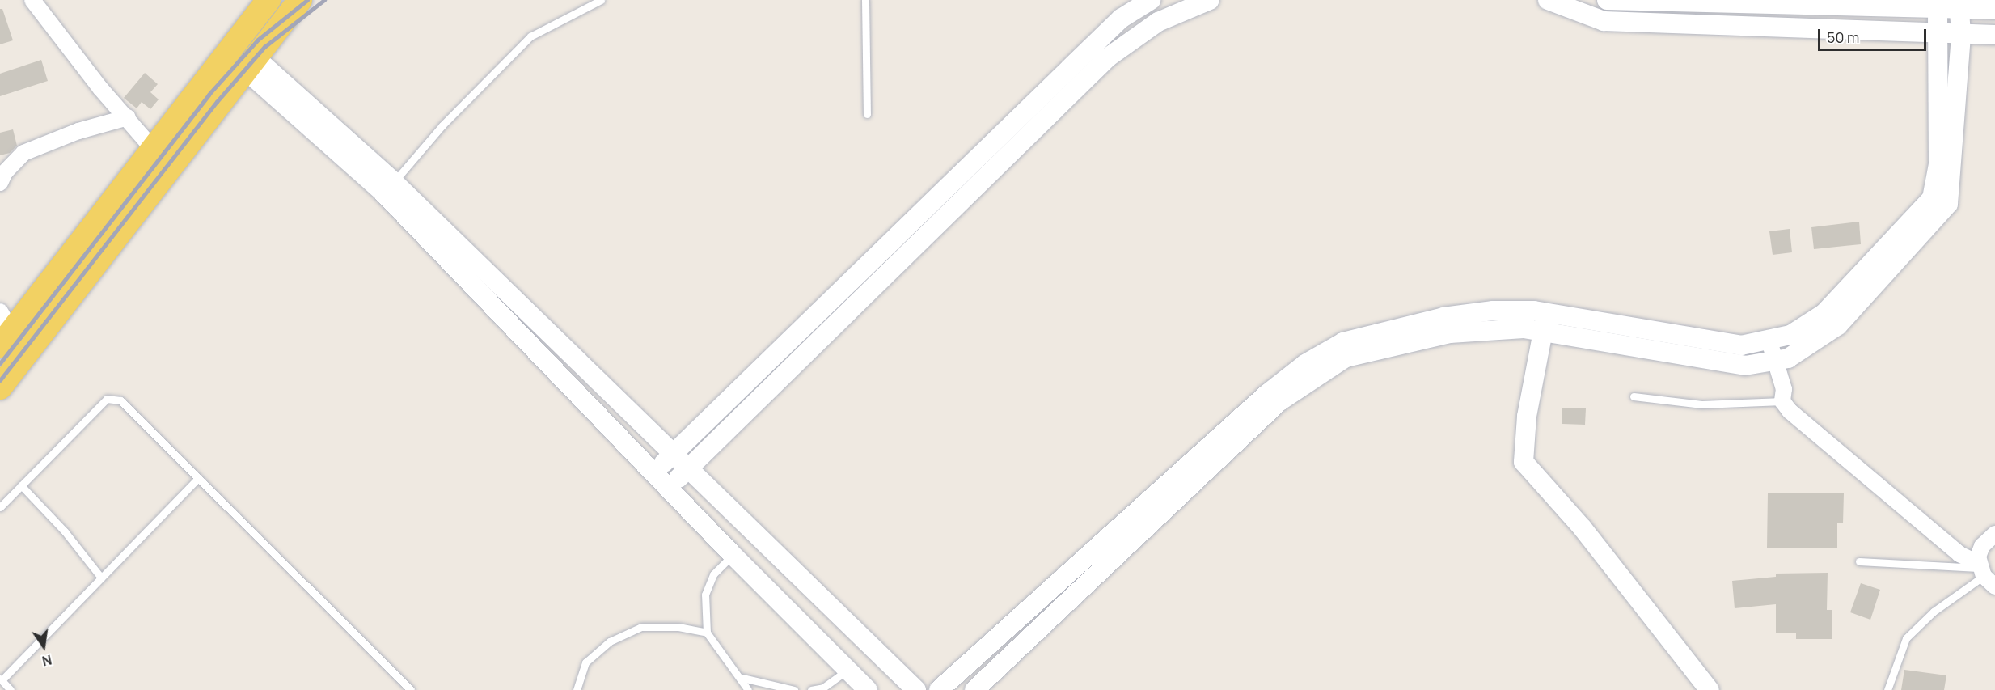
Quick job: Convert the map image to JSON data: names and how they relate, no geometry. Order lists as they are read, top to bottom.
{
  "scale_bar": "50 m",
  "north": "bottom"
}
